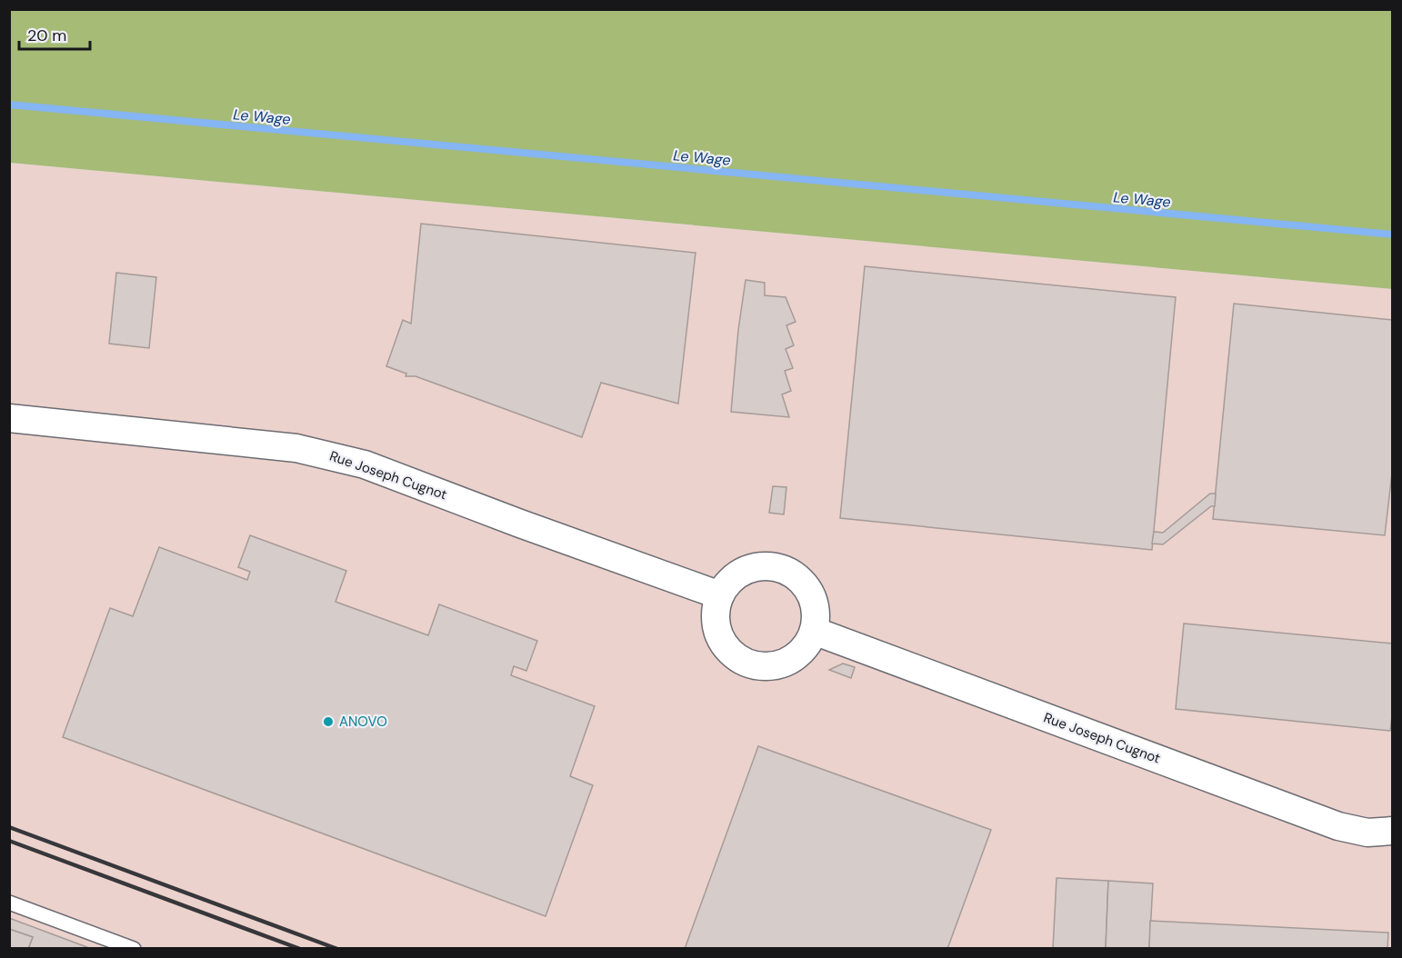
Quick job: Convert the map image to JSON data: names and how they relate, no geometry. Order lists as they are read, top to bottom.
{
  "streets": {
    "street": ["Rue Joseph Cugnot"]
  },
  "water": ["Le Wage"],
  "places": ["ANOVO"],
  "scale_bar": "20 m"
}
